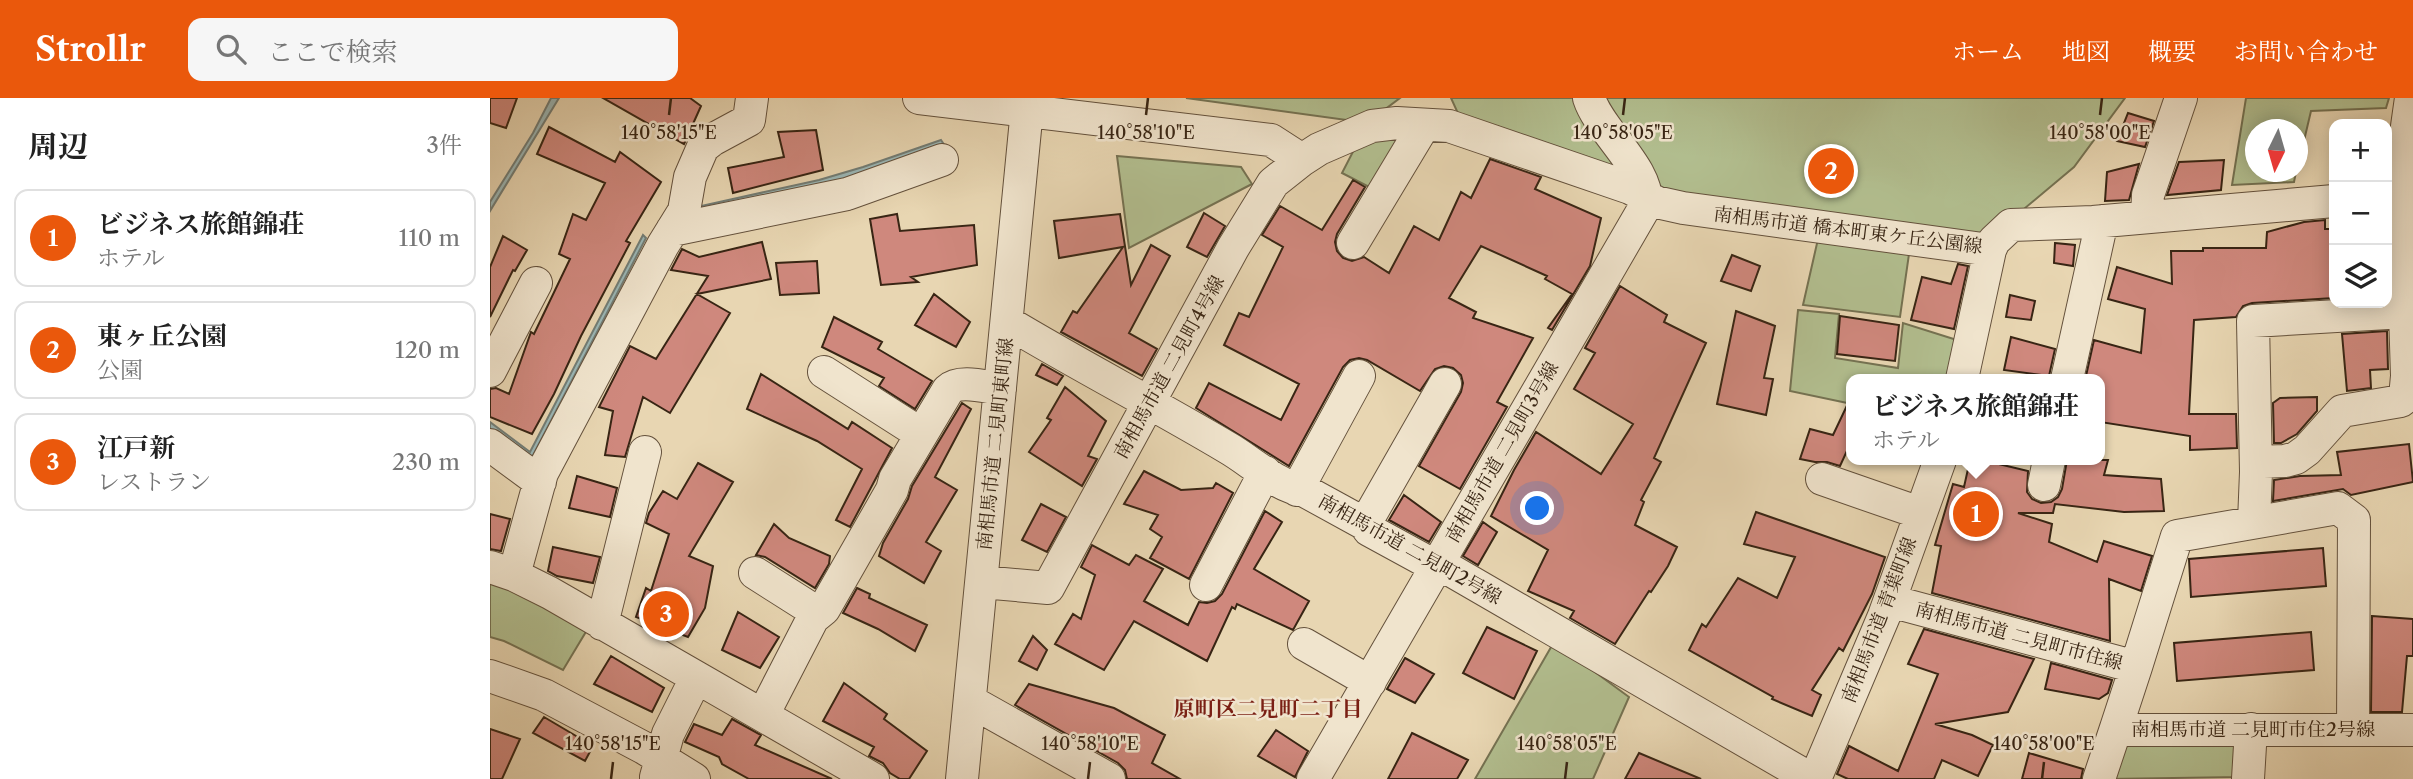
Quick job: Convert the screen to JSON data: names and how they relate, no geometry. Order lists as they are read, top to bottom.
{
  "streets": {
    "street": [
      "南相馬市道 橋本町東ケ丘公園線",
      "南相馬市道 二見町4号線",
      "南相馬市道 二見町東町線",
      "南相馬市道 二見町3号線",
      "南相馬市道 二見町2号線",
      "南相馬市道 青葉町線",
      "南相馬市道 二見町市住線",
      "南相馬市道 二見町市住2号線"
    ]
  },
  "crossings": [
    ["南相馬市道 橋本町東ケ丘公園線", "南相馬市道 二見町4号線"],
    ["南相馬市道 橋本町東ケ丘公園線", "南相馬市道 二見町3号線"],
    ["南相馬市道 二見町4号線", "南相馬市道 二見町東町線"],
    ["南相馬市道 二見町4号線", "南相馬市道 二見町2号線"],
    ["南相馬市道 二見町東町線", "南相馬市道 二見町2号線"],
    ["南相馬市道 二見町3号線", "南相馬市道 二見町2号線"],
    ["南相馬市道 二見町2号線", "南相馬市道 青葉町線"],
    ["南相馬市道 青葉町線", "南相馬市道 二見町市住線"],
    ["南相馬市道 二見町市住線", "南相馬市道 二見町市住2号線"]
  ],
  "districts": ["原町区二見町二丁目"],
  "north": "bottom",
  "page": {
    "header": "Strollr",
    "search": "ここで検索",
    "nav": [
      "ホーム",
      "地図",
      "概要",
      "お問い合わせ"
    ],
    "heading": ["周辺", "3件"],
    "map_buttons": ["+", "−"],
    "pins": ["2", "1", "3"],
    "list": [
      {
        "mark": "1",
        "name": "ビジネス旅館錦荘",
        "note": "ホテル",
        "value": "110 m"
      },
      {
        "mark": "2",
        "name": "東ヶ丘公園",
        "note": "公園",
        "value": "120 m"
      },
      {
        "mark": "3",
        "name": "江戸新",
        "note": "レストラン",
        "value": "230 m"
      }
    ],
    "popup": ["ビジネス旅館錦荘", "ホテル"]
  },
  "coordinates": [
    "140°58'15\"E",
    "140°58'10\"E",
    "140°58'05\"E",
    "140°58'00\"E"
  ]
}
